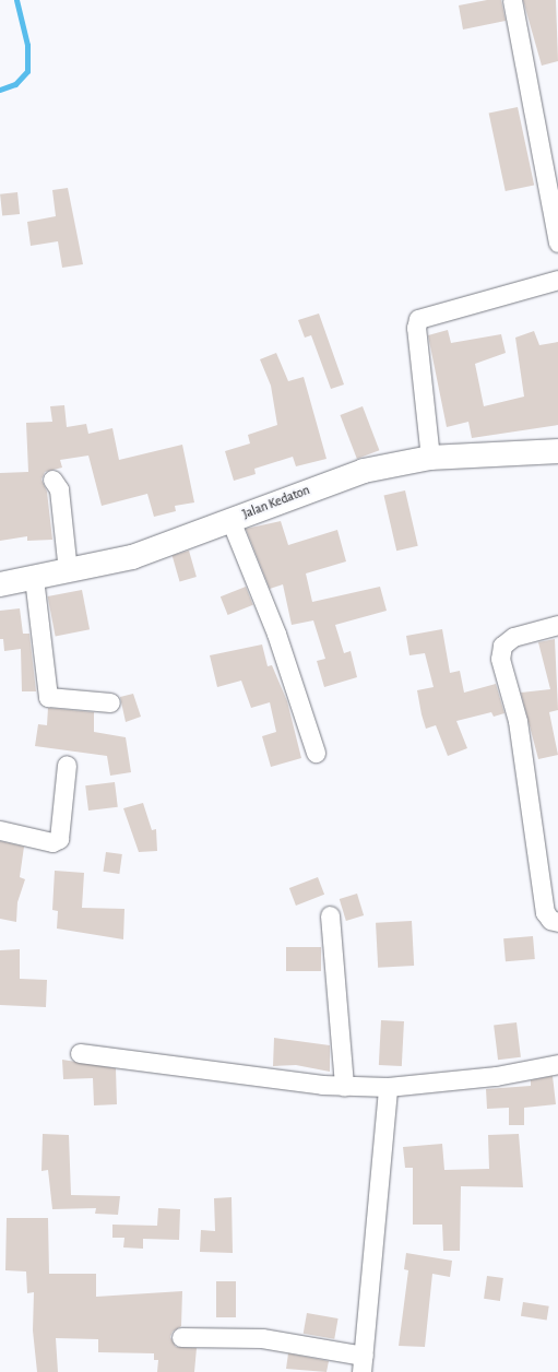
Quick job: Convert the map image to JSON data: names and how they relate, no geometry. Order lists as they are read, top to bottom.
{
  "streets": {
    "street": ["Jalan Kedaton"]
  }
}
